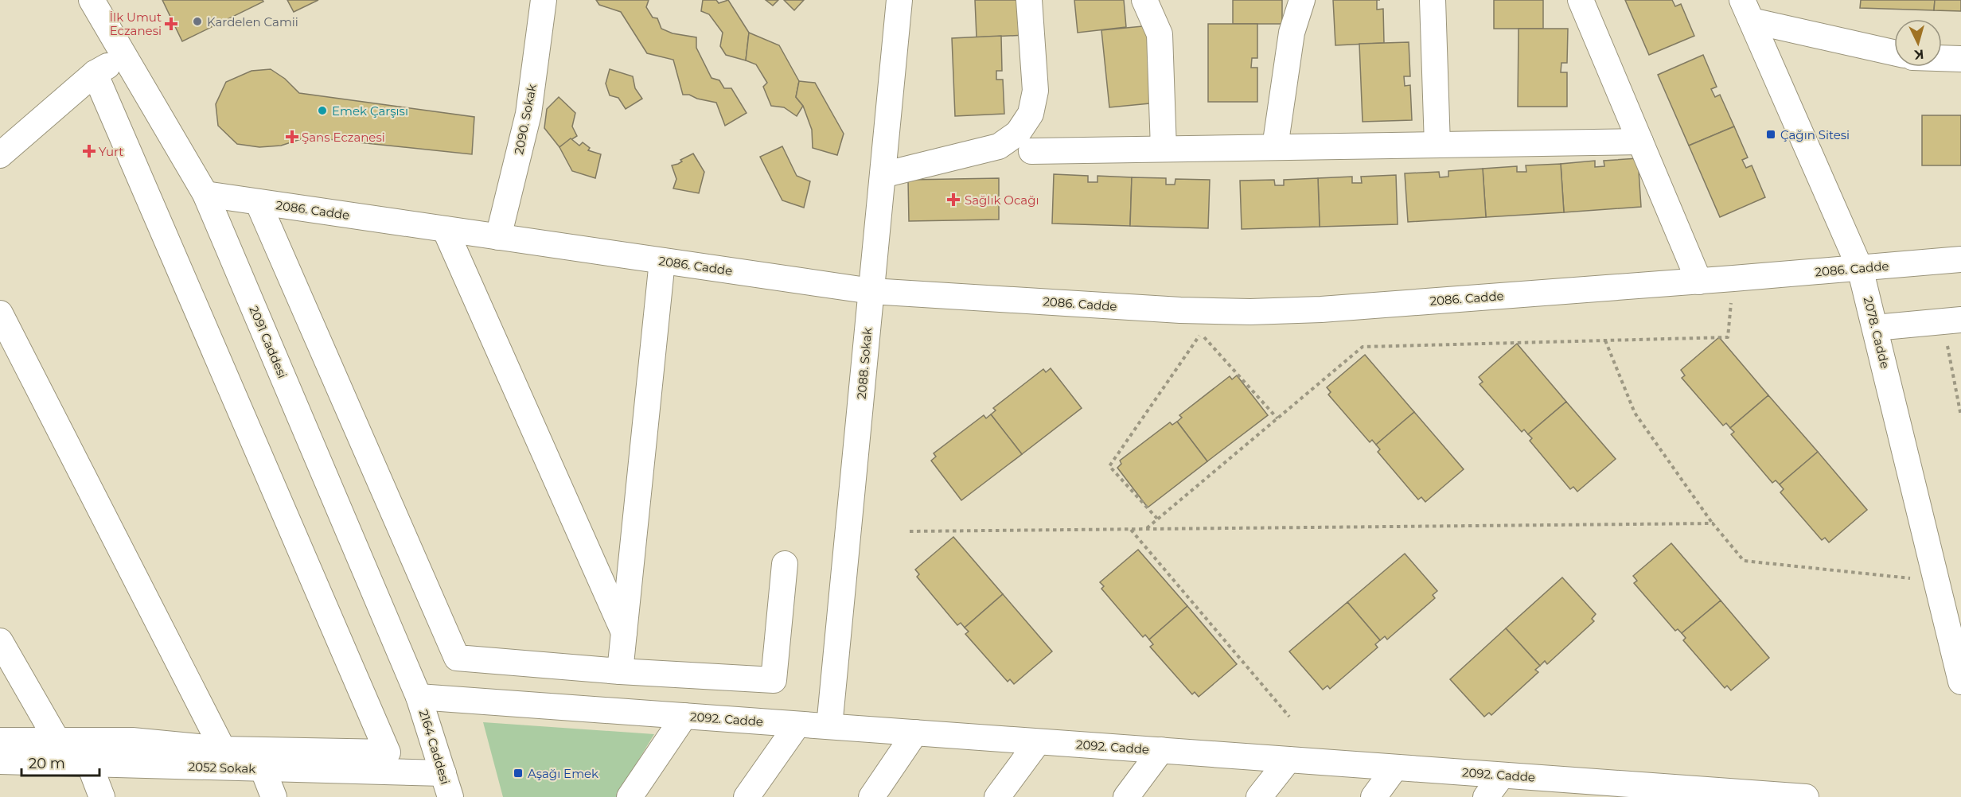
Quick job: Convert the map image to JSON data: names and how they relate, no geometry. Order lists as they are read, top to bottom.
{
  "streets": {
    "street": [
      "2090. Sokak",
      "2086. Cadde",
      "2078. Cadde",
      "2091 Caddesi",
      "2088. Sokak",
      "2092. Cadde",
      "2164 Caddesi",
      "2052 Sokak"
    ]
  },
  "crossings": [
    ["2090. Sokak", "2086. Cadde"],
    ["2086. Cadde", "2078. Cadde"],
    ["2086. Cadde", "2091 Caddesi"],
    ["2086. Cadde", "2088. Sokak"],
    ["2091 Caddesi", "2092. Cadde"],
    ["2091 Caddesi", "2164 Caddesi"],
    ["2088. Sokak", "2092. Cadde"],
    ["2092. Cadde", "2164 Caddesi"],
    ["2164 Caddesi", "2052 Sokak"]
  ],
  "places": {
    "other": ["Kardelen Camii", "Emek Çarşısı"],
    "health": [
      "İlk Umut Eczanesi",
      "Şans Eczanesi",
      "Yurt",
      "Sağlık Ocağı"
    ],
    "transit": ["Çağın Sitesi", "Aşağı Emek"]
  },
  "scale_bar": "20 m",
  "north": "bottom"
}
